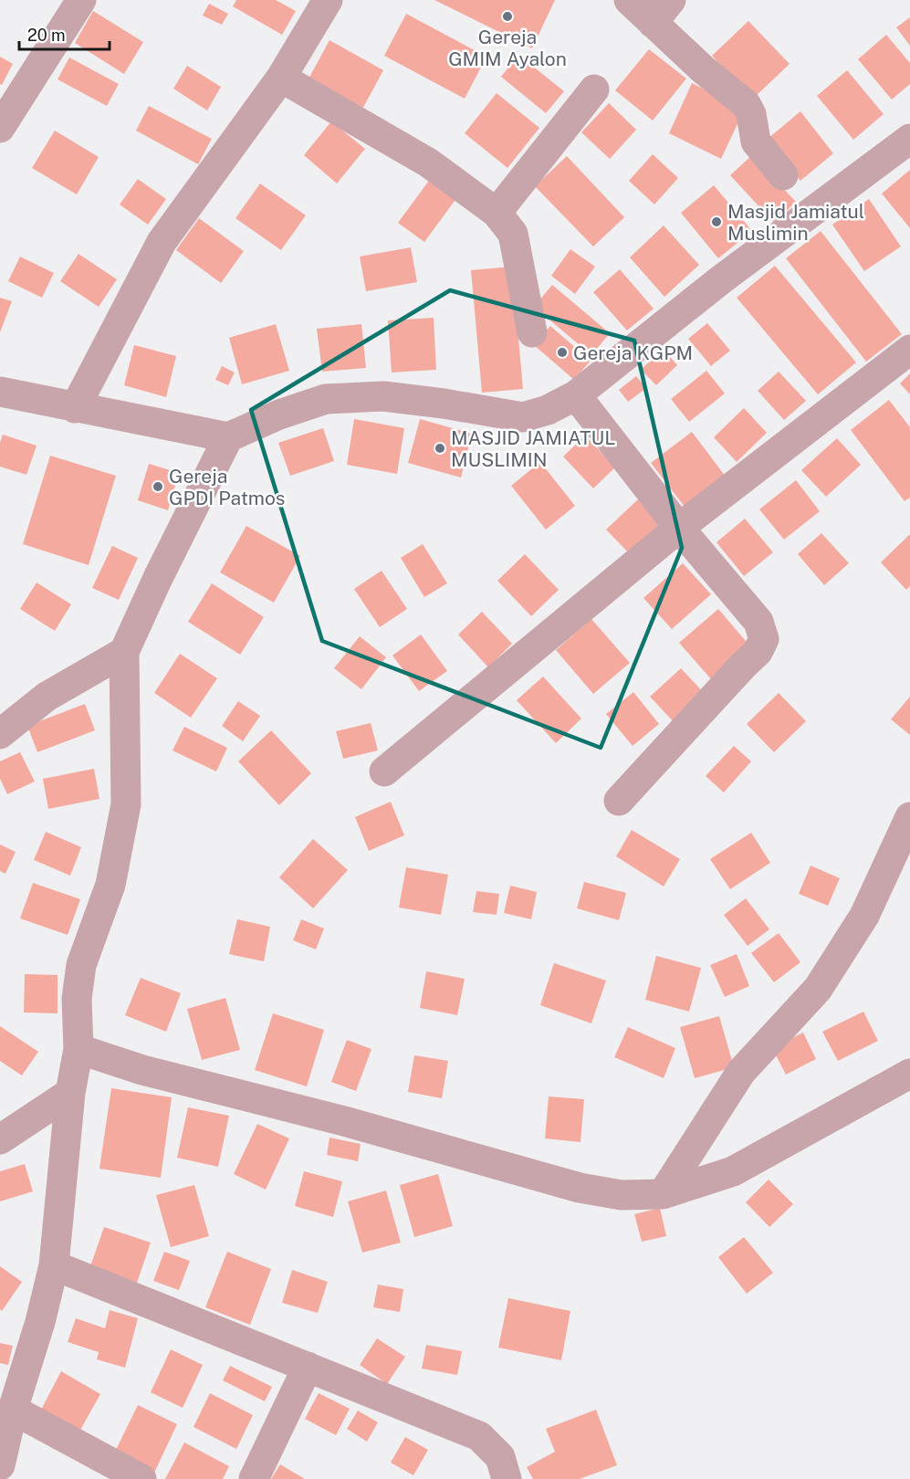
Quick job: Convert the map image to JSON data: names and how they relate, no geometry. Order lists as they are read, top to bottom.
{
  "places": [
    "Gereja GMIM Ayalon",
    "Masjid Jamiatul Muslimin",
    "Gereja KGPM",
    "MASJID JAMIATUL MUSLIMIN",
    "Gereja GPDI Patmos"
  ],
  "scale_bar": "20 m"
}
